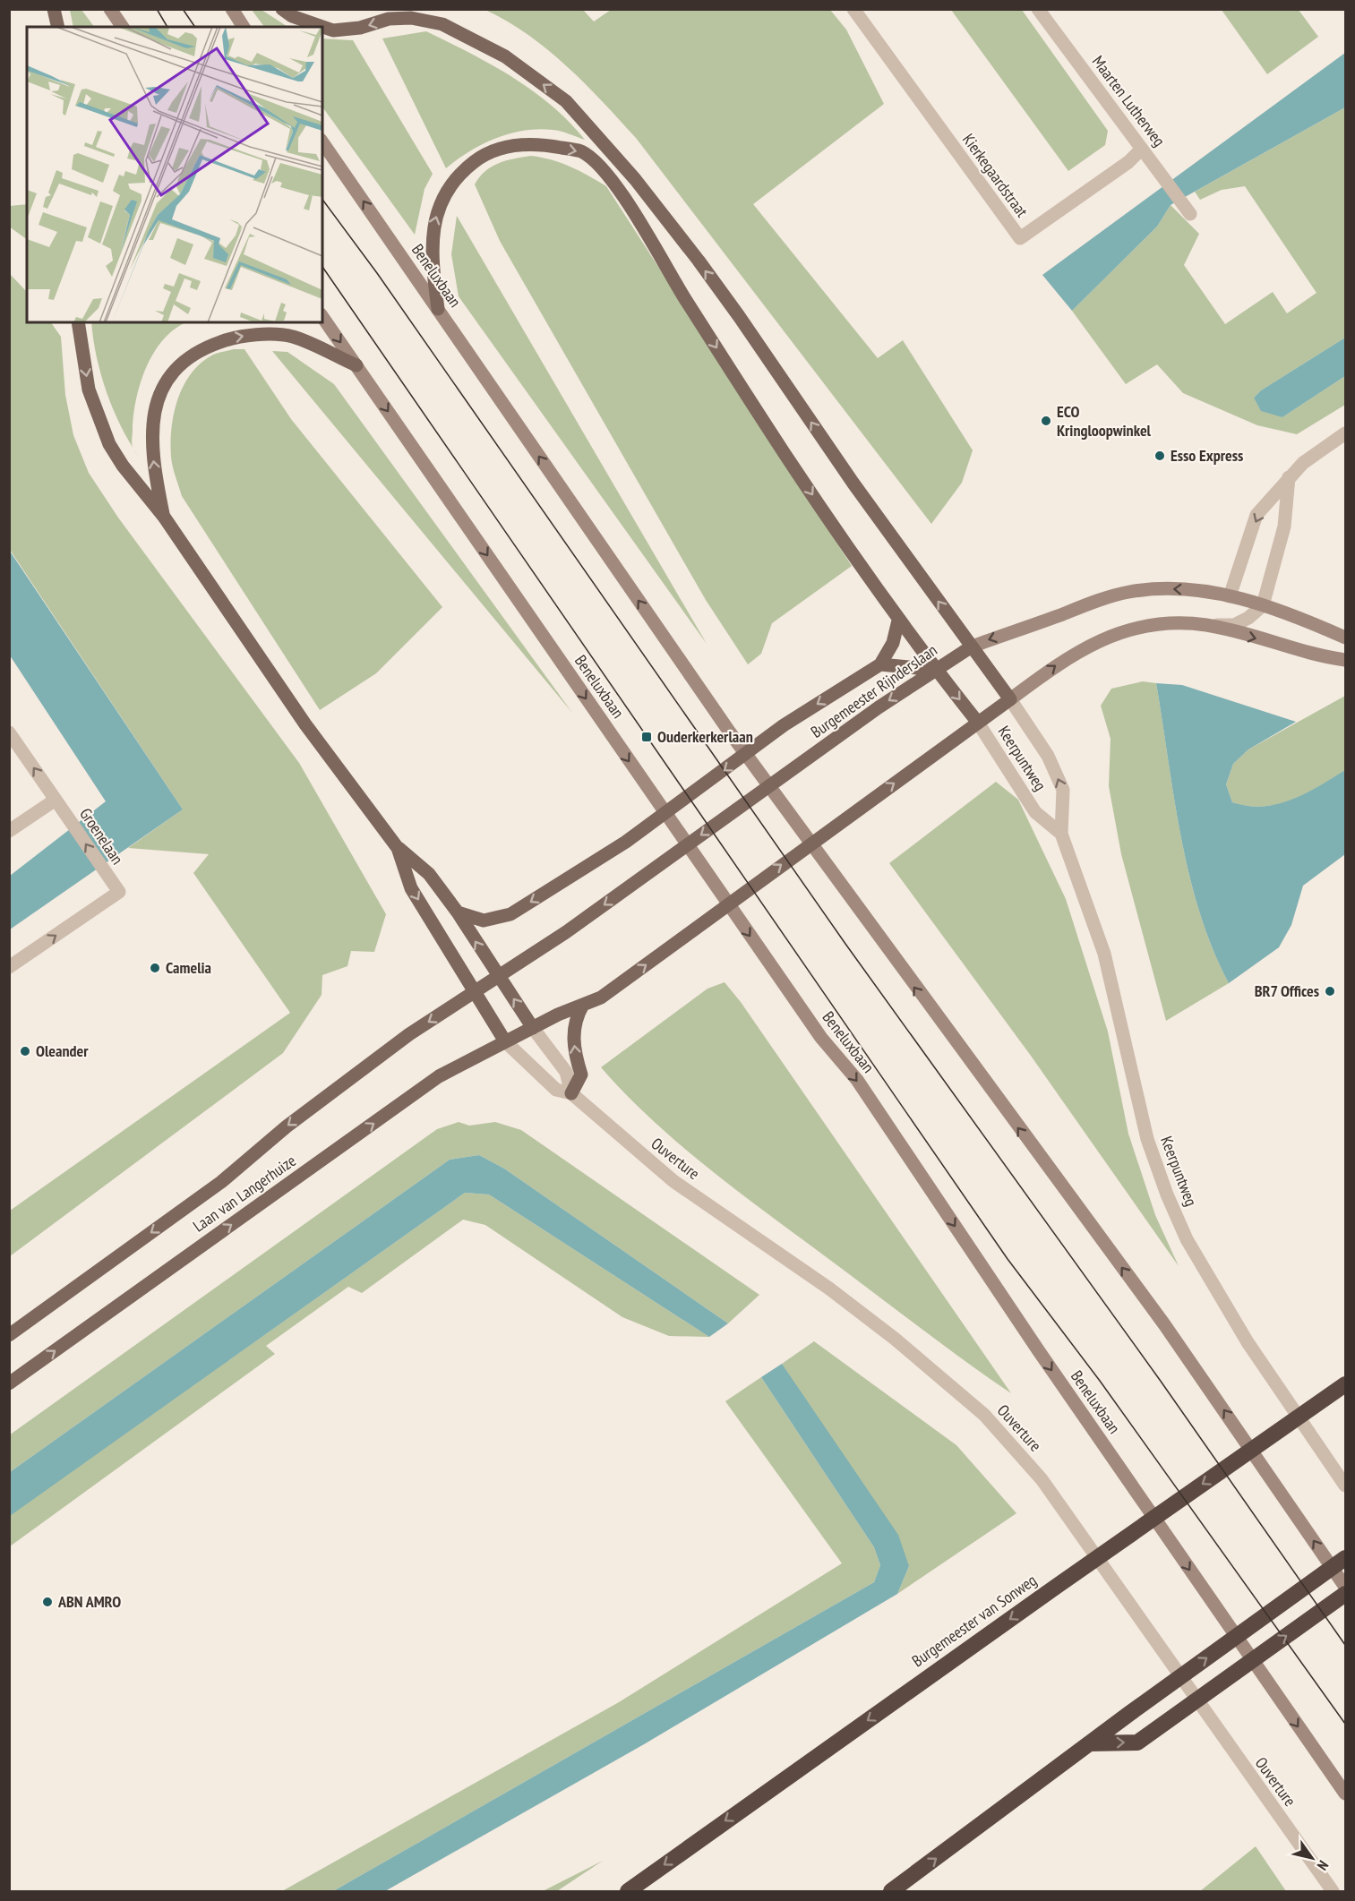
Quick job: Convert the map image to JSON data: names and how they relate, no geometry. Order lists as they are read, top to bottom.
{
  "streets": {
    "highway": ["Burgemeester van Sonweg"],
    "main road": ["Beneluxbaan", "Burgemeester Rijnderslaan", "Laan van Langerhuize"],
    "street": [
      "Maarten Lutherweg",
      "Kierkegaardstraat",
      "Keerpuntweg",
      "Groenelaan",
      "Ouverture"
    ]
  },
  "crossings": [
    ["Maarten Lutherweg", "Kierkegaardstraat"],
    ["Burgemeester Rijnderslaan", "Laan van Langerhuize"],
    ["Ouverture", "Laan van Langerhuize"]
  ],
  "one_way": ["Burgemeester van Sonweg"],
  "places": {
    "other": [
      "ECO Kringloopwinkel",
      "Esso Express",
      "Camelia",
      "BR7 Offices",
      "Oleander",
      "ABN AMRO"
    ],
    "transit": ["Ouderkerkerlaan"]
  },
  "north": "bottom right"
}
